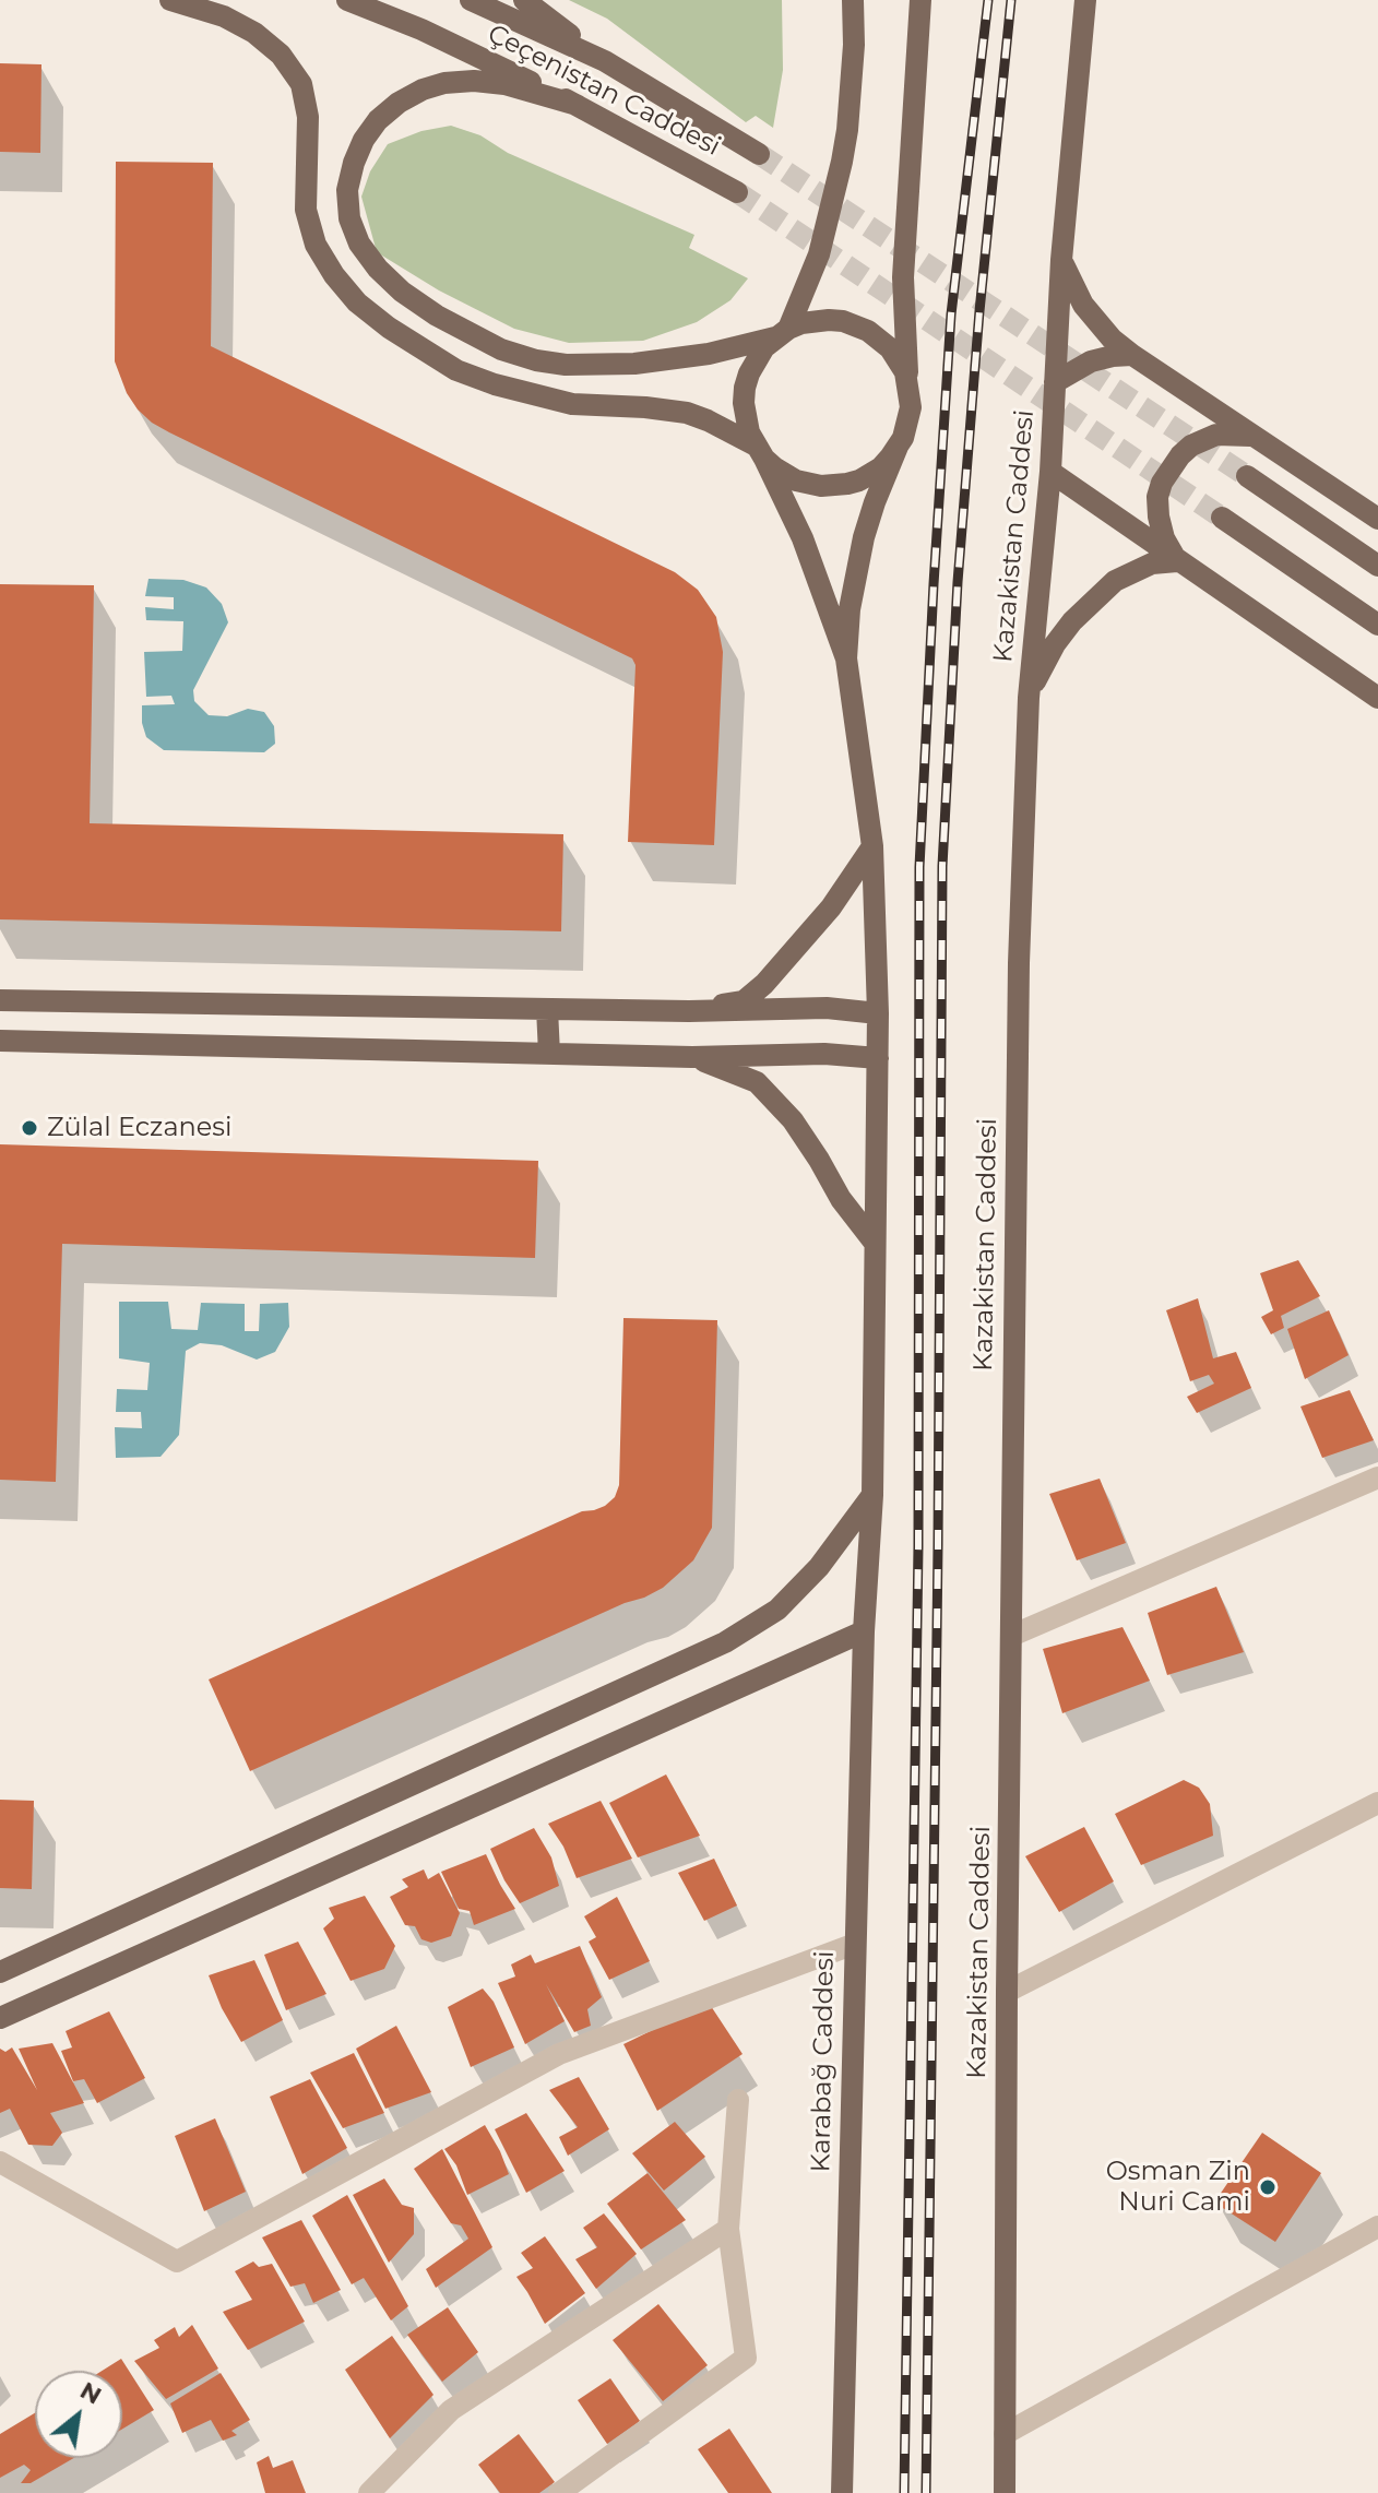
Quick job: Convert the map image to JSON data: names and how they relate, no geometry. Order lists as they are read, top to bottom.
{
  "streets": {
    "main road": ["Çeçenistan Caddesi", "Kazakistan Caddesi", "Karabağ Caddesi"]
  },
  "places": ["Zülal Eczanesi", "Osman Zin Nuri Cami"],
  "north": "top right"
}
